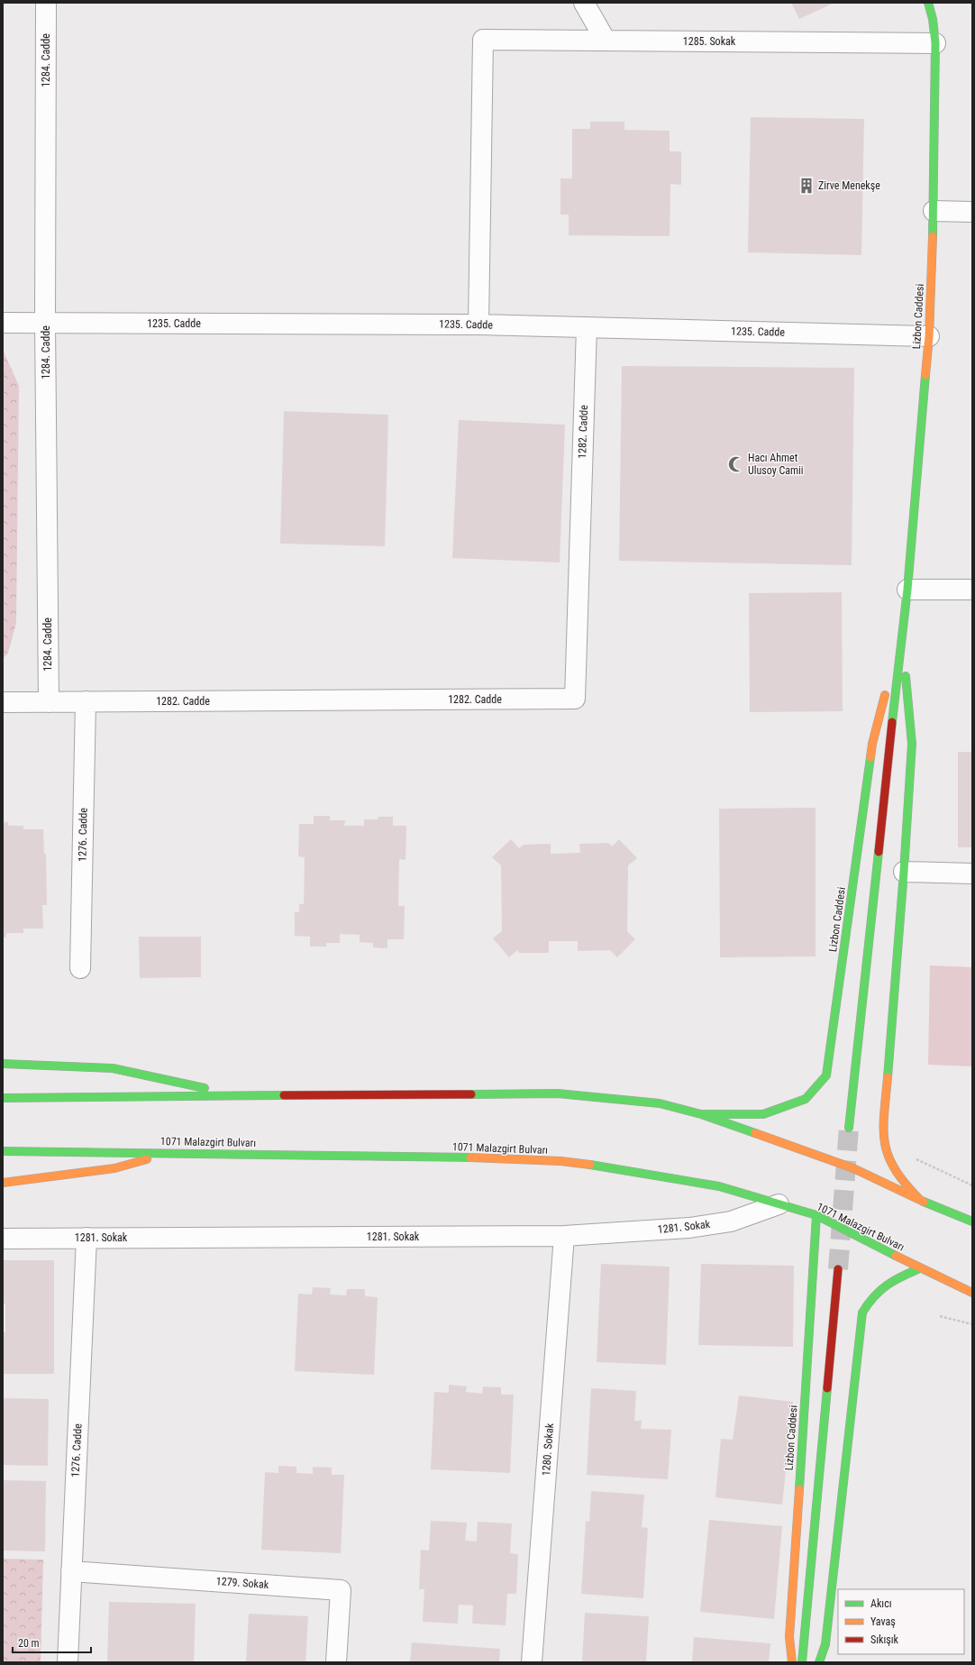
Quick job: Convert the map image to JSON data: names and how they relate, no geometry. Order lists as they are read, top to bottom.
{
  "streets": {
    "main road": ["Lizbon Caddesi", "1071 Malazgirt Bulvarı"],
    "street": [
      "1285. Sokak",
      "1284. Cadde",
      "1235. Cadde",
      "1282. Cadde",
      "1276. Cadde",
      "1281. Sokak",
      "1280. Sokak",
      "1279. Sokak"
    ]
  },
  "crossings": [
    ["1285. Sokak", "Lizbon Caddesi"],
    ["1285. Sokak", "1235. Cadde"],
    ["1284. Cadde", "1235. Cadde"],
    ["1284. Cadde", "1282. Cadde"],
    ["Lizbon Caddesi", "1235. Cadde"],
    ["Lizbon Caddesi", "1071 Malazgirt Bulvarı"],
    ["1235. Cadde", "1282. Cadde"],
    ["1282. Cadde", "1276. Cadde"],
    ["1276. Cadde", "1281. Sokak"],
    ["1276. Cadde", "1279. Sokak"],
    ["1071 Malazgirt Bulvarı", "1281. Sokak"],
    ["1281. Sokak", "1280. Sokak"]
  ],
  "places": {
    "building": ["Zirve Menekşe"],
    "mosque": ["Hacı Ahmet Ulusoy Camii"]
  },
  "legend": ["Akıcı", "Yavaş", "Sıkışık"],
  "scale_bar": "20 m"
}
